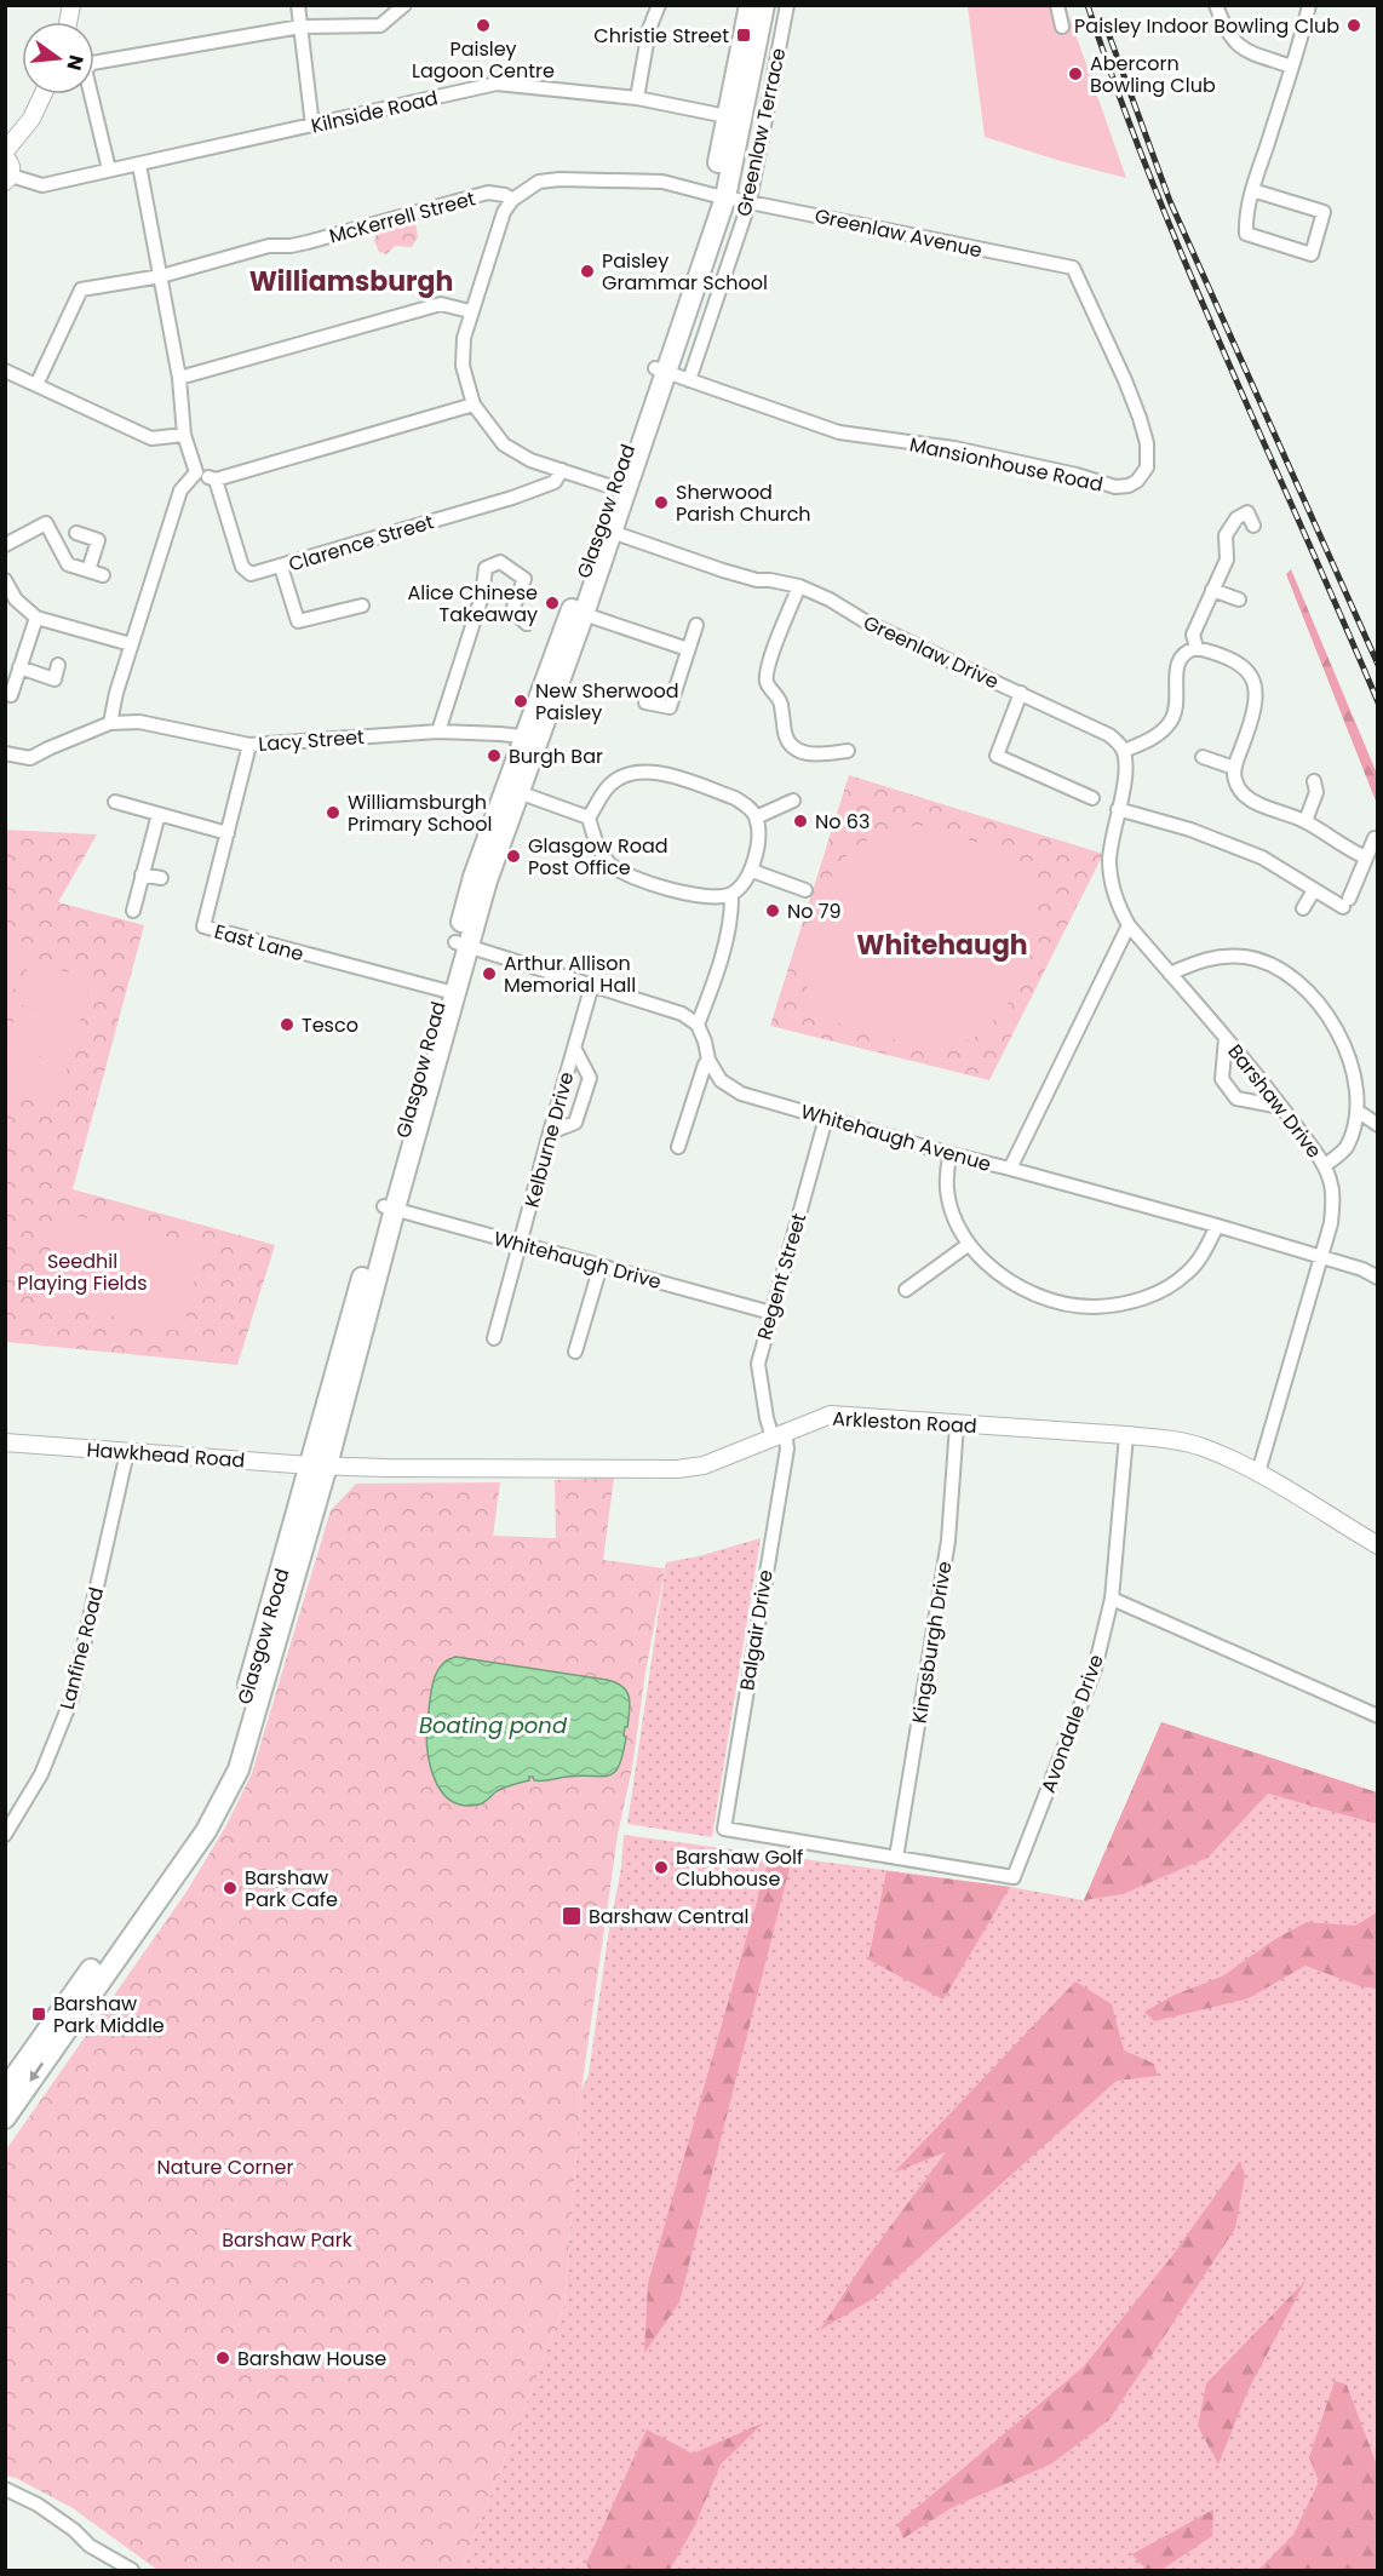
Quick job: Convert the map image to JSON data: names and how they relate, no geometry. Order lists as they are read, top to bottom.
{
  "streets": {
    "main road": ["Glasgow Road"],
    "street": [
      "Kilnside Road",
      "Greenlaw Terrace",
      "McKerrell Street",
      "Greenlaw Avenue",
      "Mansionhouse Road",
      "Clarence Street",
      "Greenlaw Drive",
      "Lacy Street",
      "East Lane",
      "Barshaw Drive",
      "Whitehaugh Avenue",
      "Kelburne Drive",
      "Whitehaugh Drive",
      "Regent Street",
      "Arkleston Road",
      "Hawkhead Road",
      "Balgair Drive",
      "Kingsburgh Drive",
      "Lanfine Road",
      "Avondale Drive"
    ]
  },
  "crossings": [
    ["Kilnside Road", "Glasgow Road"],
    ["Greenlaw Terrace", "Greenlaw Avenue"],
    ["Greenlaw Terrace", "Mansionhouse Road"],
    ["Greenlaw Avenue", "Mansionhouse Road"],
    ["Greenlaw Avenue", "Glasgow Road"],
    ["Mansionhouse Road", "Glasgow Road"],
    ["Glasgow Road", "Greenlaw Drive"],
    ["Glasgow Road", "Lacy Street"],
    ["Glasgow Road", "East Lane"],
    ["Glasgow Road", "Whitehaugh Drive"],
    ["Glasgow Road", "Arkleston Road"],
    ["Glasgow Road", "Hawkhead Road"],
    ["Lacy Street", "East Lane"],
    ["Barshaw Drive", "Whitehaugh Avenue"],
    ["Barshaw Drive", "Arkleston Road"],
    ["Whitehaugh Avenue", "Regent Street"],
    ["Kelburne Drive", "Whitehaugh Drive"],
    ["Whitehaugh Drive", "Regent Street"],
    ["Regent Street", "Arkleston Road"],
    ["Regent Street", "Balgair Drive"],
    ["Arkleston Road", "Hawkhead Road"],
    ["Arkleston Road", "Balgair Drive"],
    ["Arkleston Road", "Kingsburgh Drive"],
    ["Arkleston Road", "Avondale Drive"],
    ["Hawkhead Road", "Lanfine Road"],
    ["Balgair Drive", "Kingsburgh Drive"],
    ["Balgair Drive", "Avondale Drive"],
    ["Kingsburgh Drive", "Avondale Drive"]
  ],
  "districts": ["Williamsburgh", "Whitehaugh"],
  "water": ["Boating pond"],
  "parks": ["Seedhil Playing Fields", "Nature Corner", "Barshaw Park"],
  "places": {
    "other": [
      "Paisley Lagoon Centre",
      "Paisley Indoor Bowling Club",
      "Abercorn Bowling Club",
      "Paisley Grammar School",
      "Sherwood Parish Church",
      "Alice Chinese Takeaway",
      "New Sherwood Paisley",
      "Burgh Bar",
      "Williamsburgh Primary School",
      "No 63",
      "Glasgow Road Post Office",
      "No 79",
      "Arthur Allison Memorial Hall",
      "Tesco",
      "Barshaw Golf Clubhouse",
      "Barshaw Park Cafe",
      "Barshaw House"
    ],
    "transit": ["Christie Street", "Barshaw Central", "Barshaw Park Middle"]
  },
  "north": "right"
}
